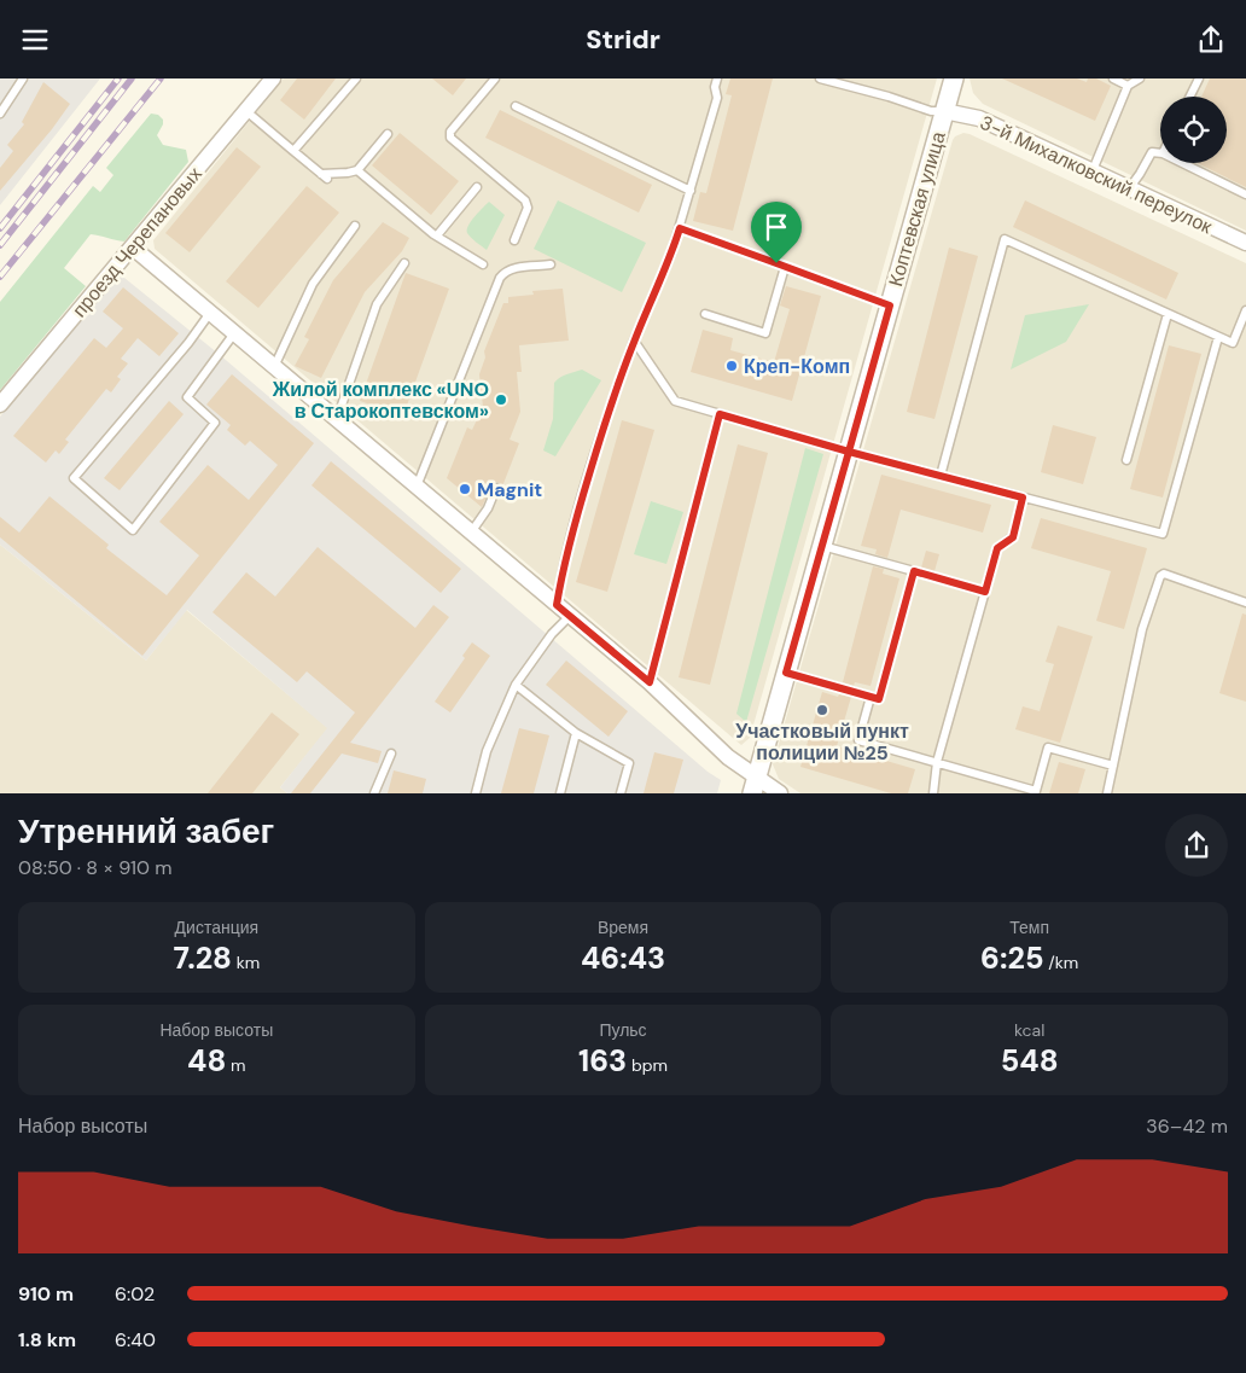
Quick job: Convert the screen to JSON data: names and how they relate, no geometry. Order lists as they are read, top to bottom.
{
  "streets": {
    "street": ["3-й Михалковский переулок", "Коптевская улица", "проезд Черепановых"]
  },
  "crossings": [
    ["3-й Михалковский переулок", "Коптевская улица"]
  ],
  "places": [
    "Креп-Комп",
    "Жилой комплекс «UNO в Старокоптевском»",
    "Magnit",
    "Участковый пункт полиции №25"
  ],
  "page": {
    "header": "Stridr",
    "heading": ["Утренний забег", "08:50 · 8 × 910 m"],
    "stats": [
      ["Дистанция", "7.28 km"],
      ["Время", "46:43"],
      ["Темп", "6:25 /km"],
      ["Набор высоты", "48 m"],
      ["Пульс", "163 bpm"],
      ["kcal", "548"]
    ],
    "chart": ["Набор высоты", "36–42 m"],
    "list": [
      {
        "name": "910 m",
        "note": "6:02"
      },
      {
        "name": "1.8 km",
        "note": "6:40"
      }
    ]
  }
}
